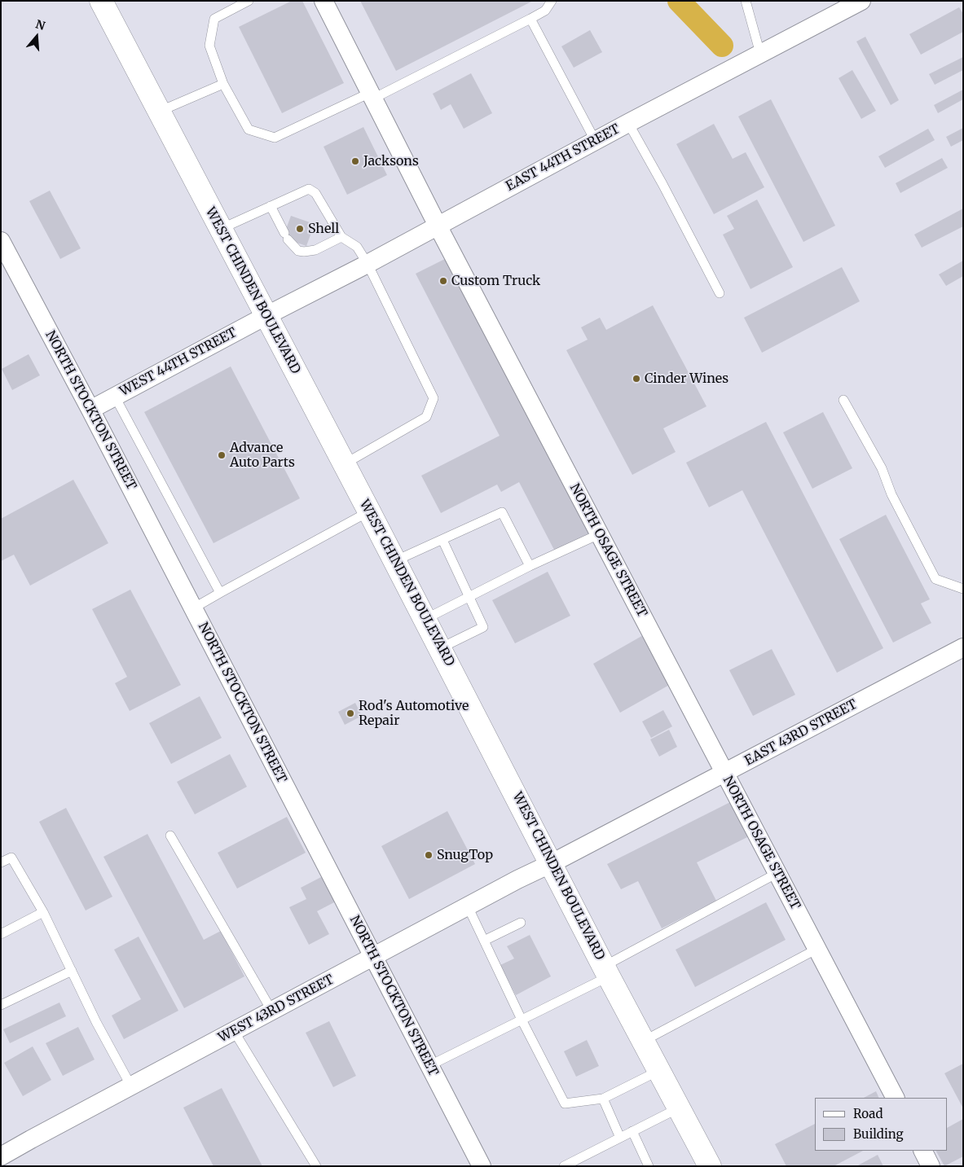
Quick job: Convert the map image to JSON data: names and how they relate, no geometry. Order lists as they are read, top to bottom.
{
  "streets": {
    "main road": ["WEST CHINDEN BOULEVARD"],
    "street": [
      "EAST 44TH STREET",
      "WEST 44TH STREET",
      "NORTH STOCKTON STREET",
      "NORTH OSAGE STREET",
      "EAST 43RD STREET",
      "WEST 43RD STREET"
    ]
  },
  "crossings": [
    ["EAST 44TH STREET", "WEST CHINDEN BOULEVARD"],
    ["EAST 44TH STREET", "WEST 44TH STREET"],
    ["EAST 44TH STREET", "NORTH OSAGE STREET"],
    ["WEST CHINDEN BOULEVARD", "WEST 44TH STREET"],
    ["WEST CHINDEN BOULEVARD", "EAST 43RD STREET"],
    ["WEST CHINDEN BOULEVARD", "WEST 43RD STREET"],
    ["WEST 44TH STREET", "NORTH STOCKTON STREET"],
    ["NORTH STOCKTON STREET", "WEST 43RD STREET"],
    ["NORTH OSAGE STREET", "EAST 43RD STREET"],
    ["EAST 43RD STREET", "WEST 43RD STREET"]
  ],
  "places": [
    "Jacksons",
    "Shell",
    "Custom Truck",
    "Cinder Wines",
    "Advance Auto Parts",
    "Rod's Automotive Repair",
    "SnugTop"
  ],
  "legend": ["Road", "Building"],
  "north": "top"
}
